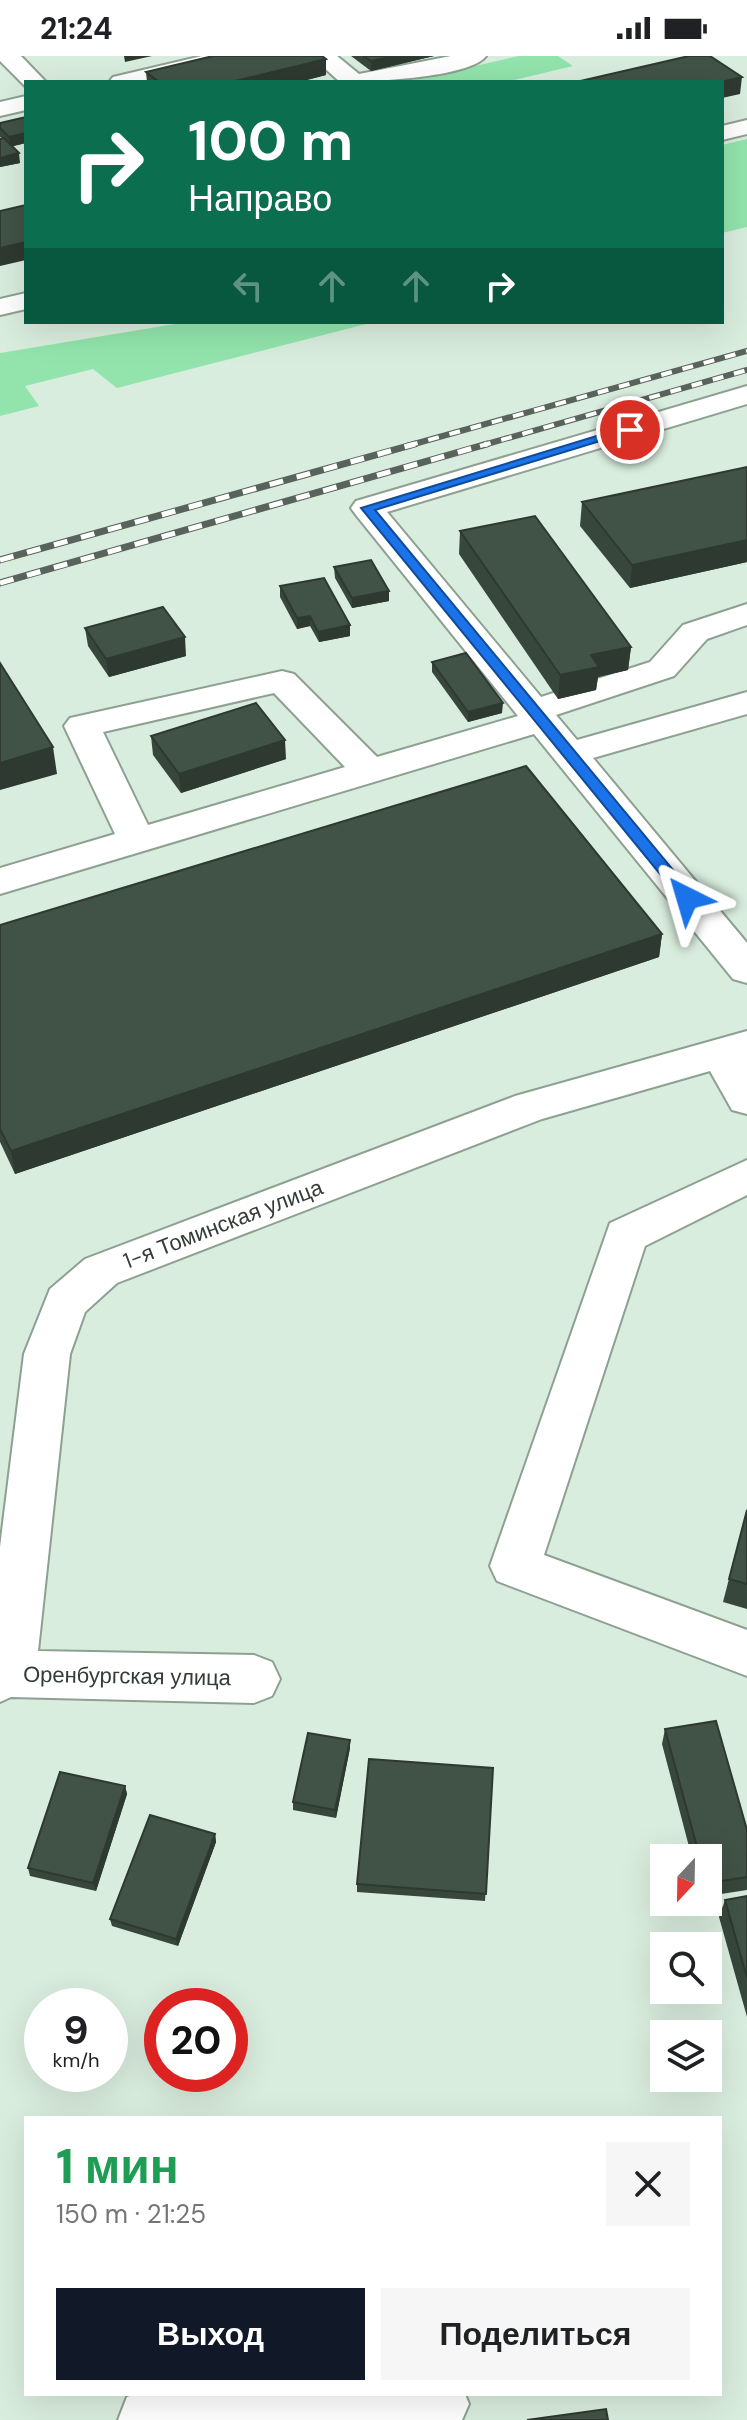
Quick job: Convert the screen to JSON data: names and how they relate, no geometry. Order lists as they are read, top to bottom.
{
  "streets": {
    "street": ["1-я Томинская улица", "Оренбургская улица"]
  },
  "crossings": [
    ["1-я Томинская улица", "Оренбургская улица"]
  ],
  "north": "bottom",
  "page": {
    "status": "21:24",
    "turn": ["100 m", "Направо"],
    "speed": "9 km/h",
    "limit": "20",
    "heading": ["1 мин", "150 m · 21:25"],
    "buttons": ["Выход", "Поделиться"]
  }
}
